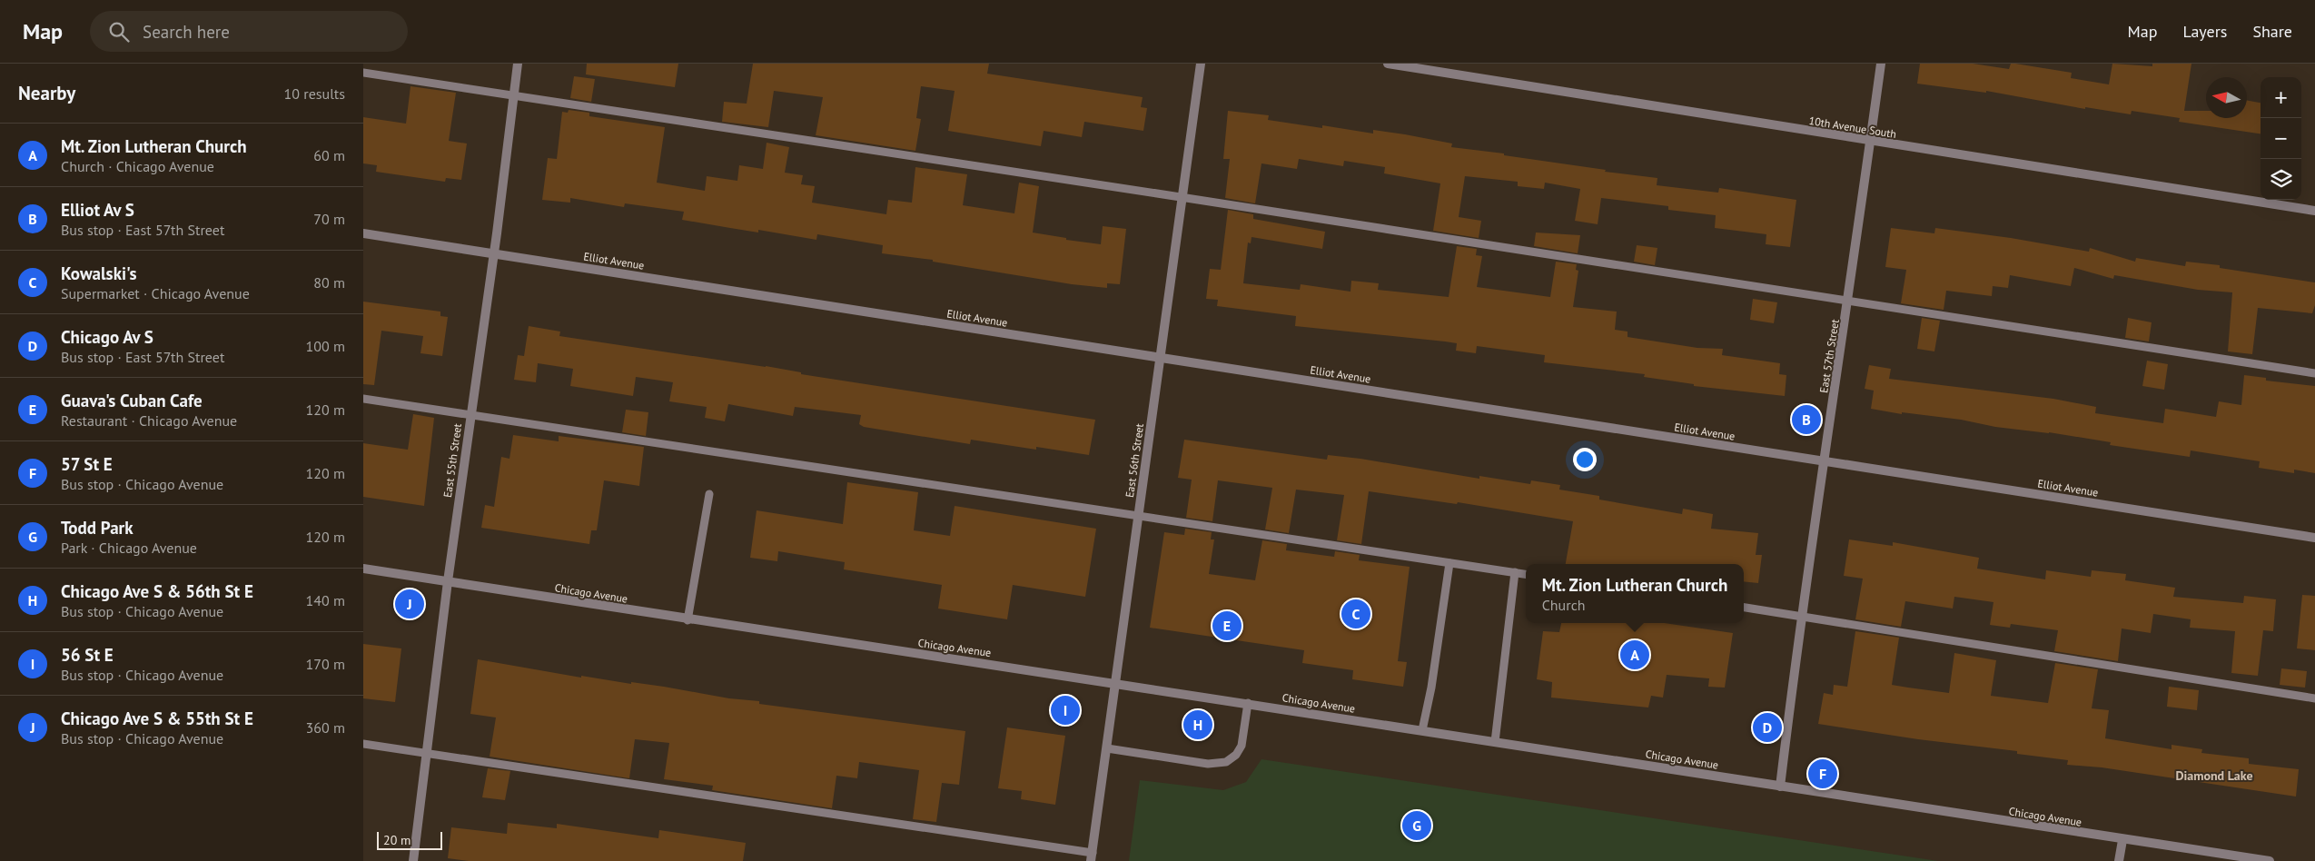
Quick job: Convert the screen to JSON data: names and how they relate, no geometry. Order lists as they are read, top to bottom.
{
  "streets": {
    "street": [
      "10th Avenue South",
      "Elliot Avenue",
      "East 57th Street",
      "East 55th Street",
      "East 56th Street",
      "Chicago Avenue"
    ]
  },
  "crossings": [
    ["10th Avenue South", "East 57th Street"],
    ["Elliot Avenue", "East 57th Street"],
    ["Elliot Avenue", "East 55th Street"],
    ["Elliot Avenue", "East 56th Street"],
    ["East 57th Street", "Chicago Avenue"],
    ["East 55th Street", "Chicago Avenue"],
    ["East 56th Street", "Chicago Avenue"]
  ],
  "districts": ["Diamond Lake"],
  "scale_bar": "20 m",
  "north": "left",
  "page": {
    "header": "Map",
    "search": "Search here",
    "nav": ["Map", "Layers", "Share"],
    "heading": ["Nearby", "10 results"],
    "map_buttons": ["+", "−"],
    "list": [
      {
        "mark": "A",
        "name": "Mt. Zion Lutheran Church",
        "note": "Church · Chicago Avenue",
        "value": "60 m"
      },
      {
        "mark": "B",
        "name": "Elliot Av S",
        "note": "Bus stop · East 57th Street",
        "value": "70 m"
      },
      {
        "mark": "C",
        "name": "Kowalski's",
        "note": "Supermarket · Chicago Avenue",
        "value": "80 m"
      },
      {
        "mark": "D",
        "name": "Chicago Av S",
        "note": "Bus stop · East 57th Street",
        "value": "100 m"
      },
      {
        "mark": "E",
        "name": "Guava's Cuban Cafe",
        "note": "Restaurant · Chicago Avenue",
        "value": "120 m"
      },
      {
        "mark": "F",
        "name": "57 St E",
        "note": "Bus stop · Chicago Avenue",
        "value": "120 m"
      },
      {
        "mark": "G",
        "name": "Todd Park",
        "note": "Park · Chicago Avenue",
        "value": "120 m"
      },
      {
        "mark": "H",
        "name": "Chicago Ave S & 56th St E",
        "note": "Bus stop · Chicago Avenue",
        "value": "140 m"
      },
      {
        "mark": "I",
        "name": "56 St E",
        "note": "Bus stop · Chicago Avenue",
        "value": "170 m"
      },
      {
        "mark": "J",
        "name": "Chicago Ave S & 55th St E",
        "note": "Bus stop · Chicago Avenue",
        "value": "360 m"
      }
    ],
    "pins": [
      "B",
      "J",
      "C",
      "E",
      "A",
      "I",
      "H",
      "D",
      "F",
      "G"
    ],
    "popup": ["Mt. Zion Lutheran Church", "Church"],
    "scale": "20 m"
  }
}
